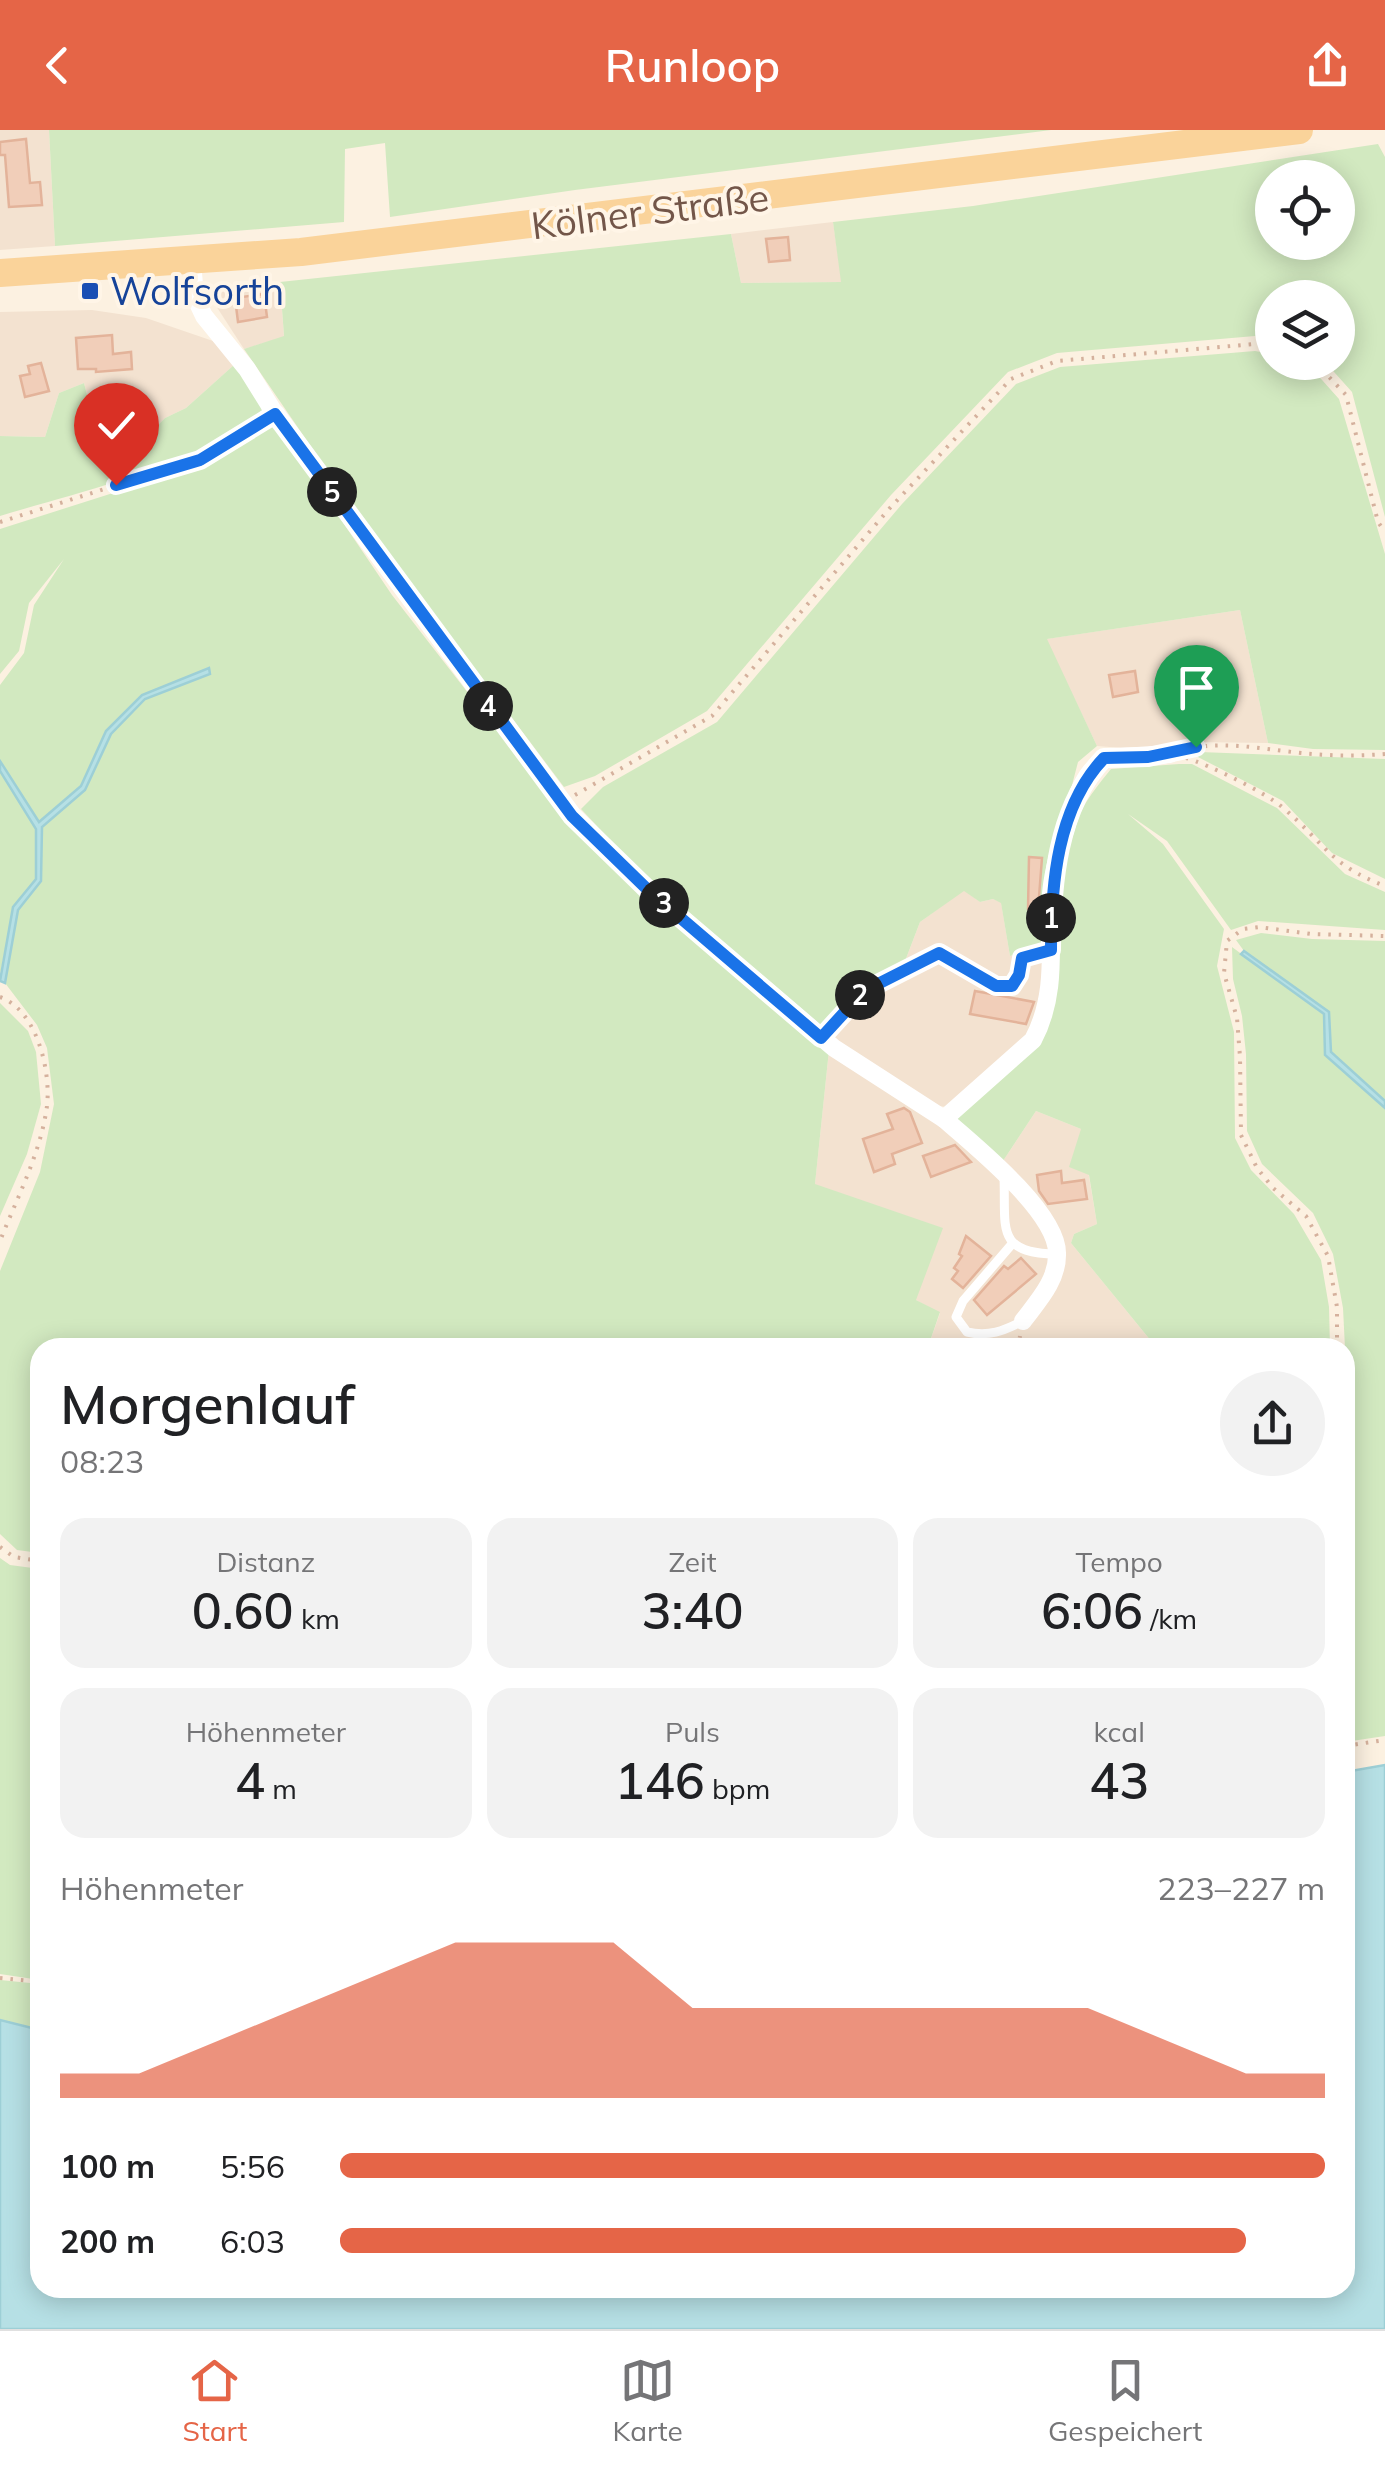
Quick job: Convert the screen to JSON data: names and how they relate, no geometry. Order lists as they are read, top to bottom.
{
  "streets": {
    "main road": ["Kölner Straße"]
  },
  "places": {
    "transit": ["Wolfsorth"]
  },
  "page": {
    "header": "Runloop",
    "pins": [
      "5",
      "4",
      "3",
      "1",
      "2"
    ],
    "heading": ["Morgenlauf", "08:23"],
    "stats": [
      ["Distanz", "0.60 km"],
      ["Zeit", "3:40"],
      ["Tempo", "6:06 /km"],
      ["Höhenmeter", "4 m"],
      ["Puls", "146 bpm"],
      ["kcal", "43"]
    ],
    "chart": ["Höhenmeter", "223–227 m"],
    "list": [
      {
        "name": "100 m",
        "note": "5:56"
      },
      {
        "name": "200 m",
        "note": "6:03"
      }
    ],
    "tabs": ["Start", "Karte", "Gespeichert"]
  }
}
